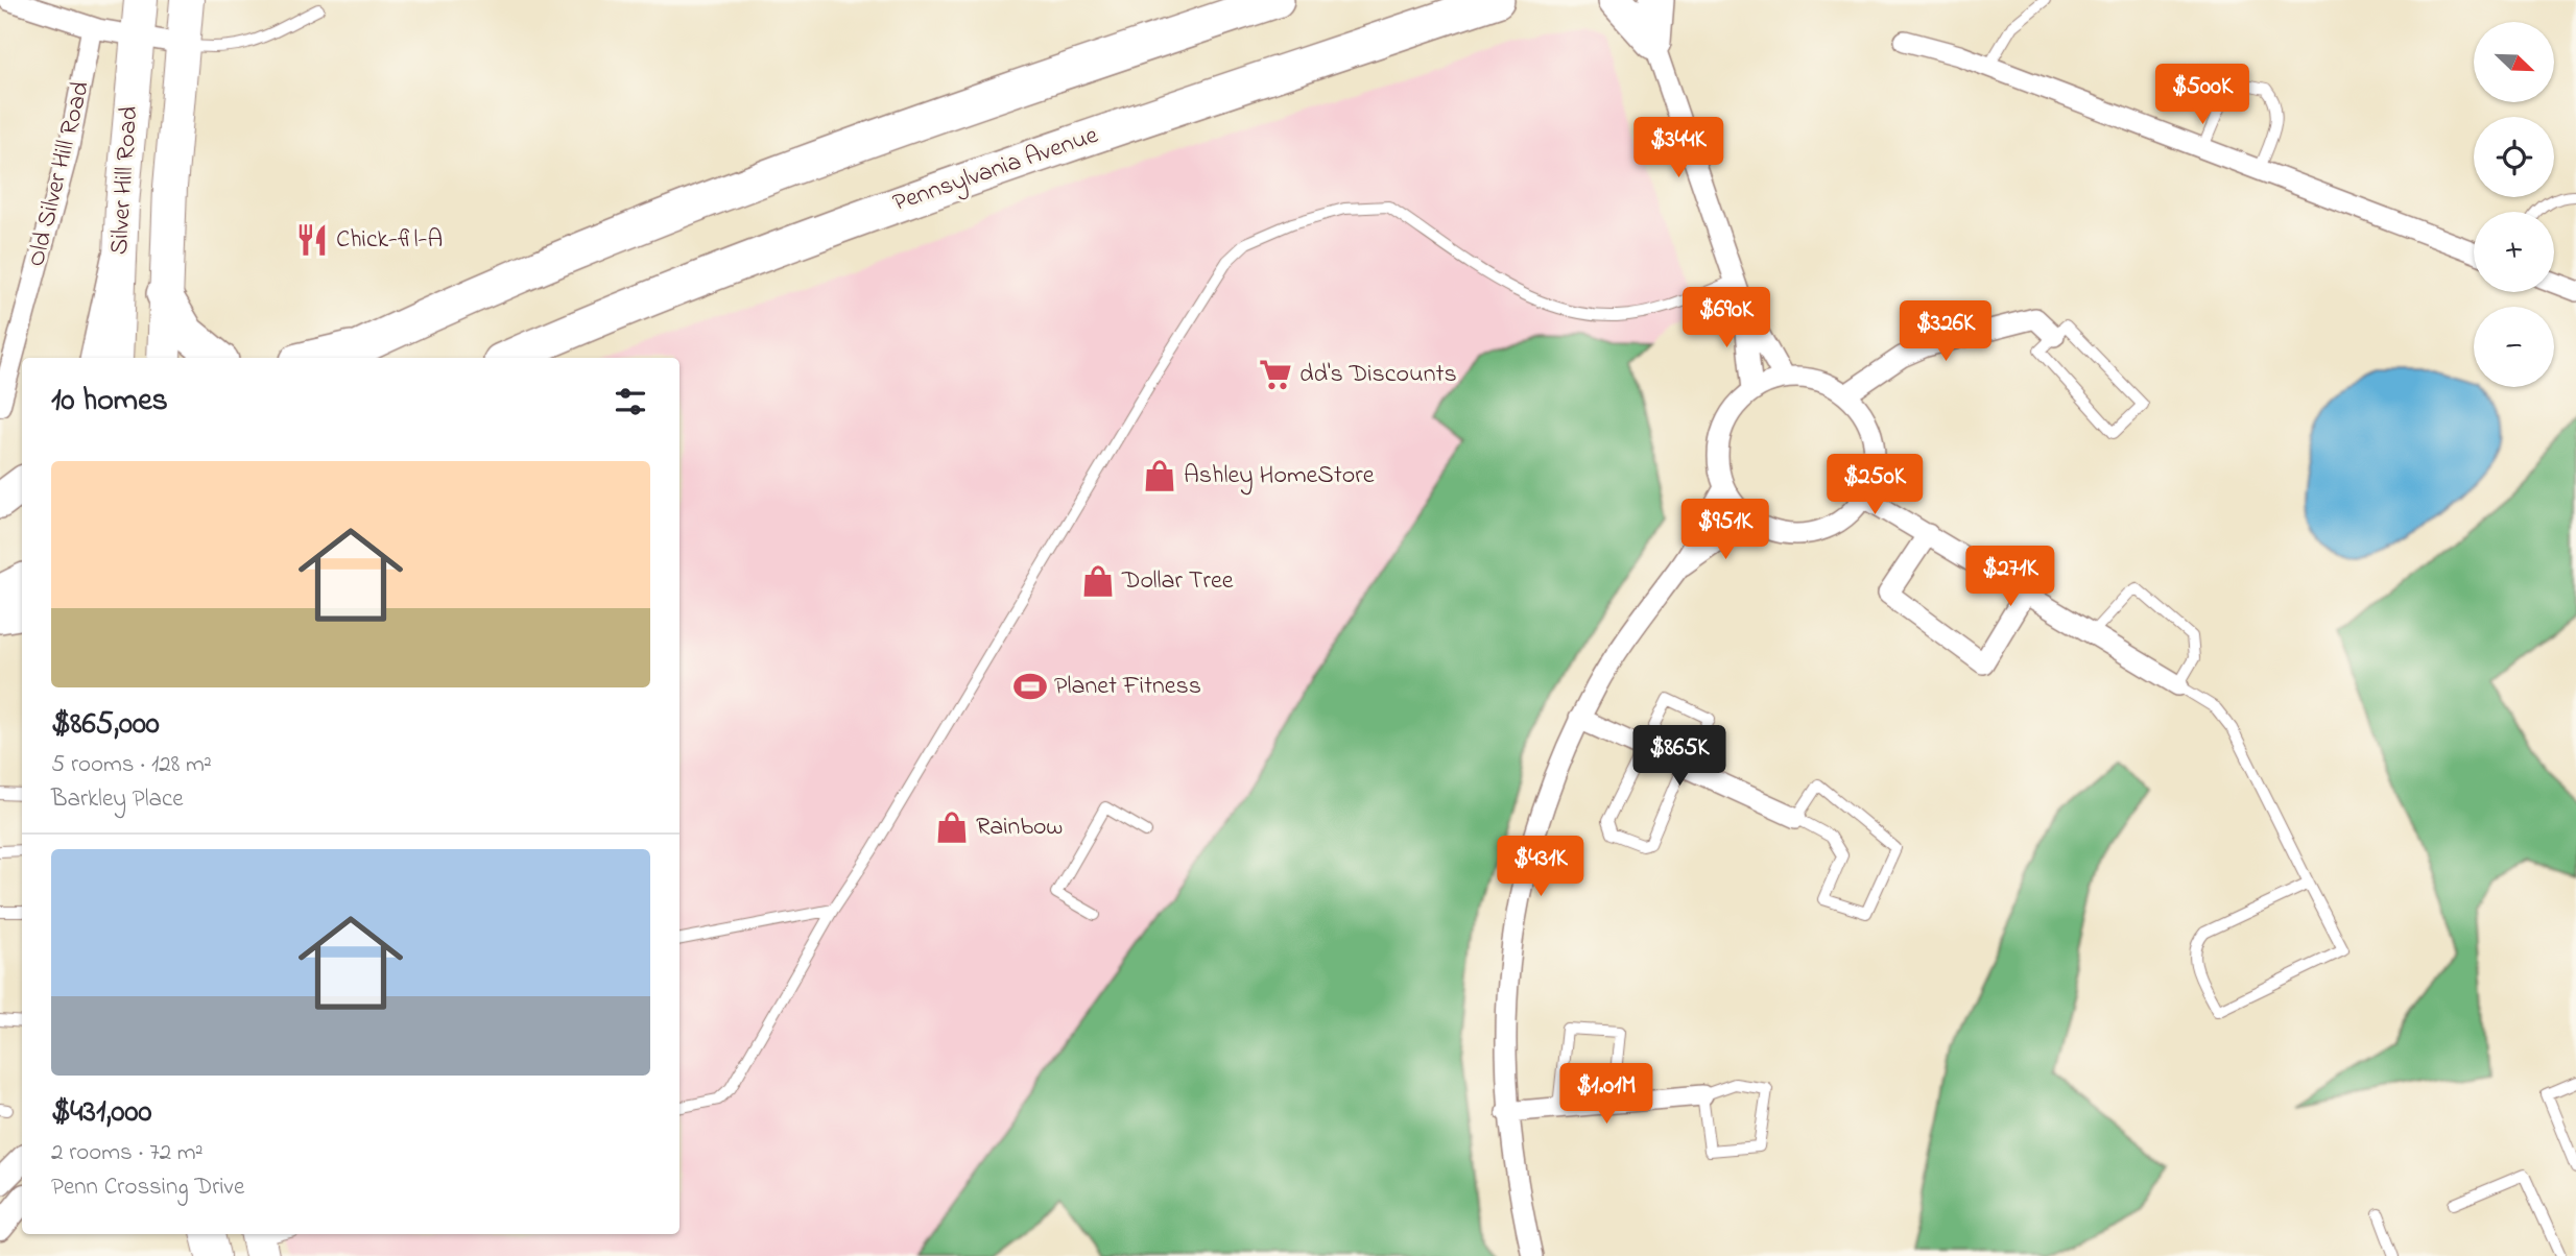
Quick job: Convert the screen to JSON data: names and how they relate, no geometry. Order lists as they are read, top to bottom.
{
  "streets": {
    "highway": ["Pennsylvania Avenue"],
    "main road": ["Silver Hill Road"],
    "street": ["Old Silver Hill Road"]
  },
  "places": {
    "restaurant": ["Chick-fil-A"],
    "supermarket": ["dd's Discounts"],
    "shop": ["Ashley HomeStore", "Dollar Tree", "Rainbow"],
    "sports": ["Planet Fitness"]
  },
  "north": "bottom right",
  "page": {
    "map_buttons": ["+", "−"],
    "price": [
      "$500K",
      "$344K",
      "$690K",
      "$326K",
      "$250K",
      "$951K",
      "$271K",
      "$865K",
      "$431K",
      "$1.01M"
    ],
    "heading": "10 homes",
    "list": [
      {
        "name": "$865,000",
        "note": "5 rooms · 128 m² · Barkley Place"
      },
      {
        "name": "$431,000",
        "note": "2 rooms · 72 m² · Penn Crossing Drive"
      }
    ]
  }
}
